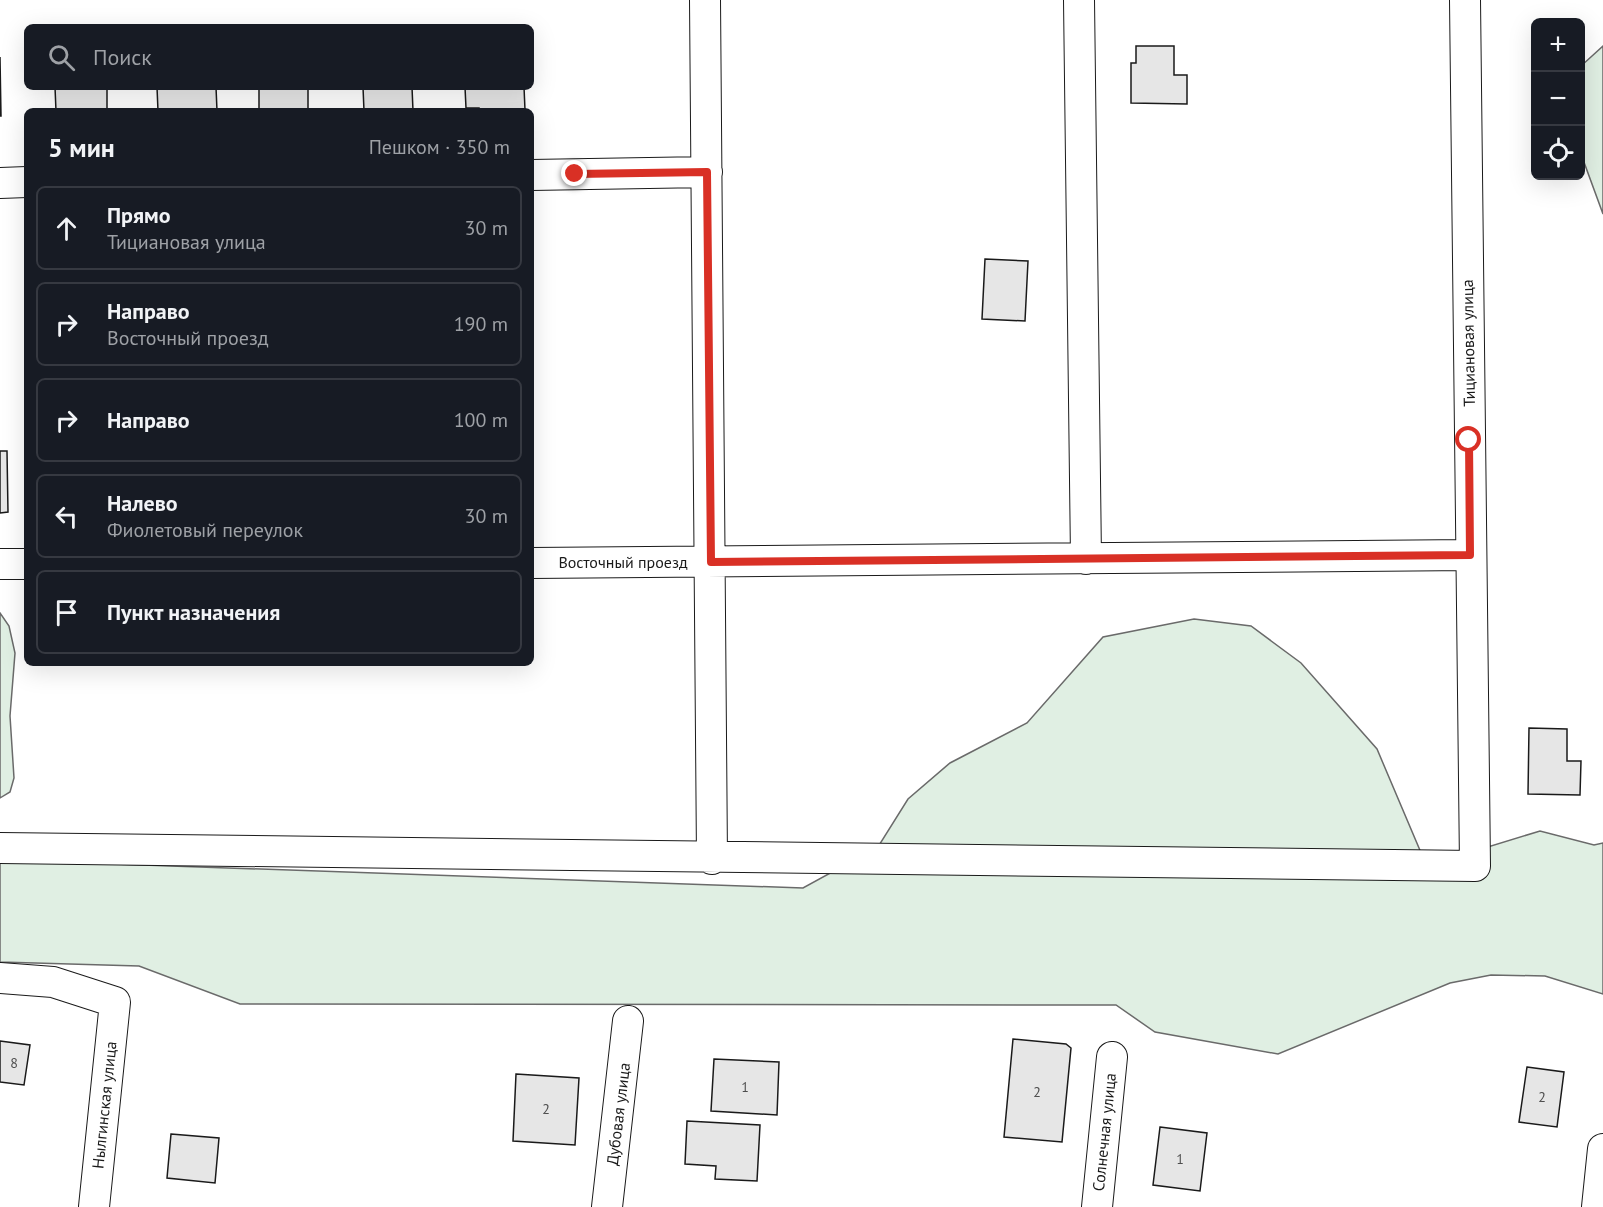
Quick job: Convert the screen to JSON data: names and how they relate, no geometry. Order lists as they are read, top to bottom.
{
  "streets": {
    "street": [
      "Тициановая улица",
      "Восточный проезд",
      "Нылгинская улица",
      "Дубовая улица",
      "Солнечная улица"
    ]
  },
  "crossings": [
    ["Тициановая улица", "Восточный проезд"]
  ],
  "house_numbers": [
    "8",
    "1",
    "2",
    "2",
    "2",
    "1"
  ],
  "page": {
    "map_buttons": ["+", "−"],
    "search": "Поиск",
    "heading": ["5 мин", "Пешком · 350 m"],
    "list": [
      ["Прямо", "Тициановая улица", "30 m"],
      ["Направо", "Восточный проезд", "190 m"],
      ["Направо", "100 m"],
      ["Налево", "Фиолетовый переулок", "30 m"],
      "Пункт назначения"
    ]
  }
}
